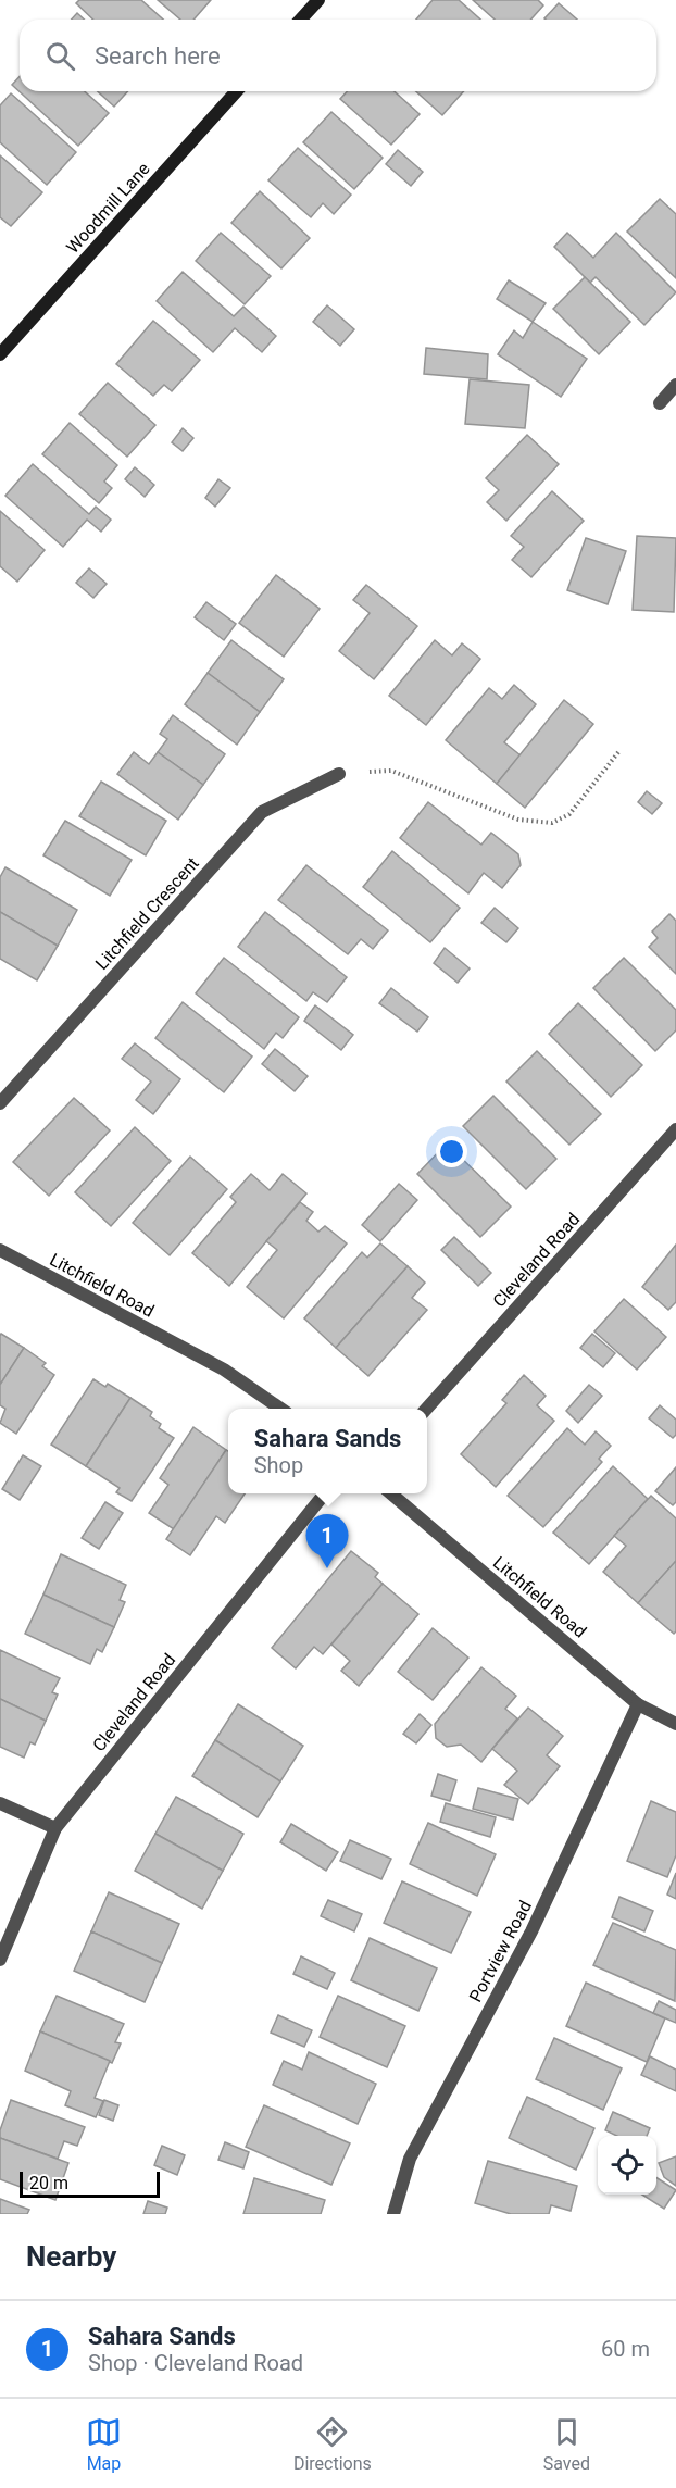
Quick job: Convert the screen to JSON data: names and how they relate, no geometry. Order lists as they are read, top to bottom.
{
  "streets": {
    "street": [
      "Woodmill Lane",
      "Litchfield Crescent",
      "Cleveland Road",
      "Litchfield Road",
      "Portview Road"
    ]
  },
  "crossings": [
    ["Litchfield Road", "Portview Road"]
  ],
  "scale_bar": "20 m",
  "page": {
    "search": "Search here",
    "popup": ["Sahara Sands", "Shop"],
    "pins": "1",
    "scale": "20 m",
    "heading": "Nearby",
    "list": [
      {
        "mark": "1",
        "name": "Sahara Sands",
        "note": "Shop · Cleveland Road",
        "value": "60 m"
      }
    ],
    "nav": ["Map", "Directions", "Saved"]
  }
}
